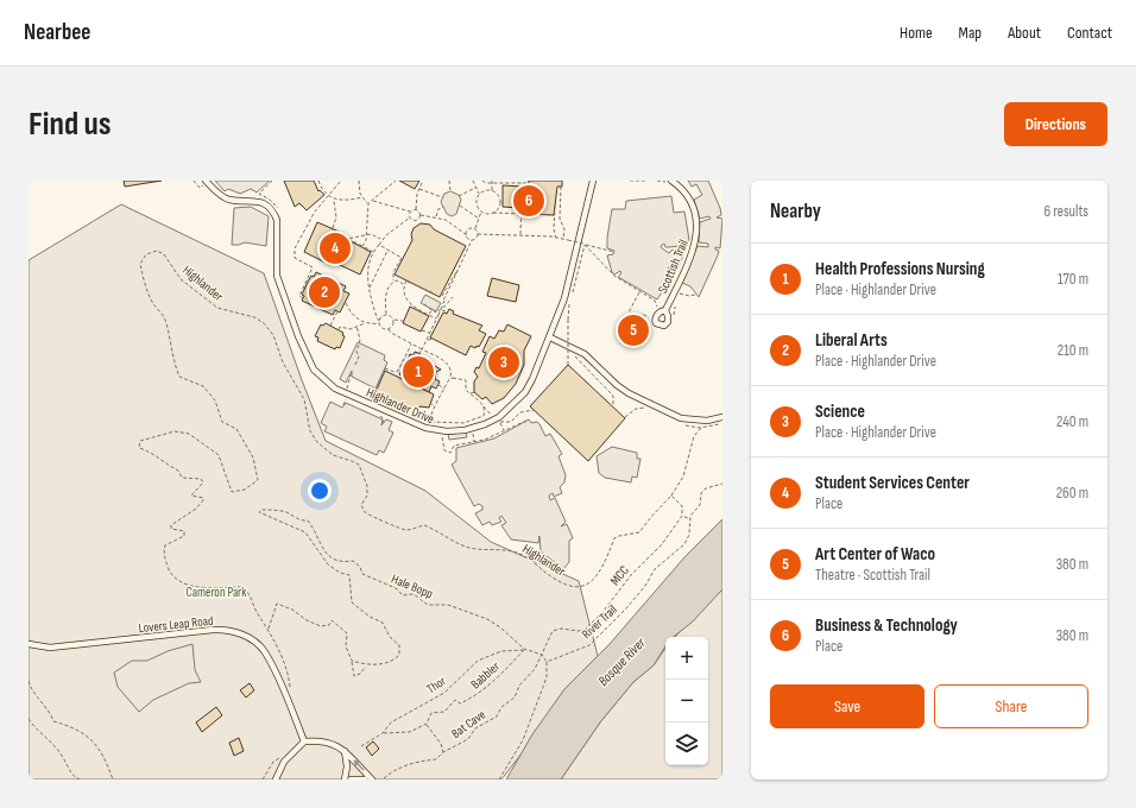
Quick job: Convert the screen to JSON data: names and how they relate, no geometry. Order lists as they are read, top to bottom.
{
  "streets": {
    "street": ["Scottish Trail", "Highlander Drive", "Lovers Leap Road"],
    "path": [
      "Highlander",
      "MCC",
      "Hale Bopp",
      "River Trail",
      "Babbler",
      "Thor",
      "Bat Cave"
    ]
  },
  "crossings": [
    ["Highlander", "Hale Bopp"],
    ["MCC", "Hale Bopp"],
    ["MCC", "Bat Cave"],
    ["Hale Bopp", "Babbler"],
    ["Hale Bopp", "Thor"],
    ["Hale Bopp", "Bat Cave"],
    ["Babbler", "Thor"]
  ],
  "water": ["Bosque River"],
  "parks": ["Cameron Park"],
  "page": {
    "header": "Nearbee",
    "nav": [
      "Home",
      "Map",
      "About",
      "Contact"
    ],
    "buttons": [
      "Directions",
      ["Save", "Share"]
    ],
    "title": "Find us",
    "heading": ["Nearby", "6 results"],
    "pins": [
      "6",
      "4",
      "2",
      "5",
      "3",
      "1"
    ],
    "list": [
      {
        "mark": "1",
        "name": "Health Professions Nursing",
        "note": "Place · Highlander Drive",
        "value": "170 m"
      },
      {
        "mark": "2",
        "name": "Liberal Arts",
        "note": "Place · Highlander Drive",
        "value": "210 m"
      },
      {
        "mark": "3",
        "name": "Science",
        "note": "Place · Highlander Drive",
        "value": "240 m"
      },
      {
        "mark": "4",
        "name": "Student Services Center",
        "note": "Place",
        "value": "260 m"
      },
      {
        "mark": "5",
        "name": "Art Center of Waco",
        "note": "Theatre · Scottish Trail",
        "value": "380 m"
      },
      {
        "mark": "6",
        "name": "Business & Technology",
        "note": "Place",
        "value": "380 m"
      }
    ],
    "map_buttons": ["+", "−"]
  }
}
